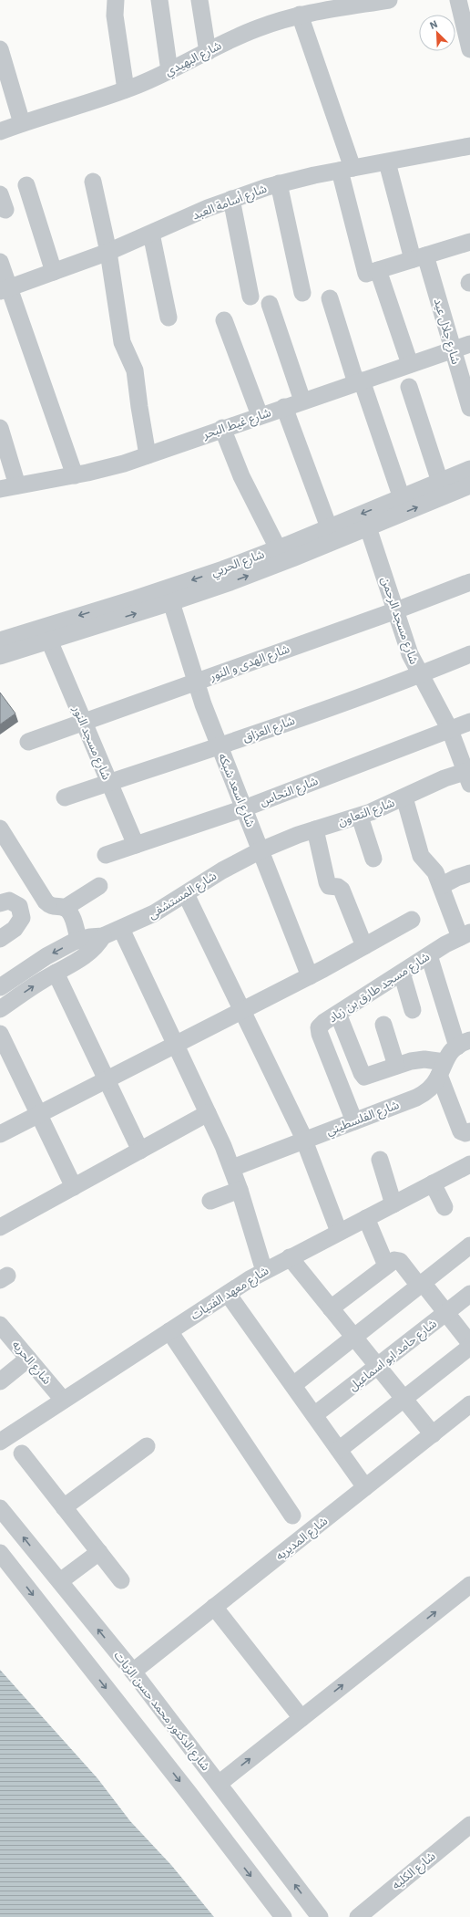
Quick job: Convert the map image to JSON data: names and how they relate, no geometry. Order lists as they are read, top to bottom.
{
  "streets": {
    "street": [
      "شارع البهيدي",
      "شارع أسامة العبد",
      "شارع جلال عيد",
      "شارع غيط البحر",
      "شارع الحربي",
      "شارع مسجد الرحمن",
      "شارع الهدى و النور",
      "شارع العزاق",
      "شارع مسجد النور",
      "شارع اسعد شبكه",
      "شارع النحاس",
      "شارع التعاون",
      "شارع المستشفى",
      "شارع مسجد طارق بن زياد",
      "شارع الفلسطيني",
      "شارع معهد الفتيات",
      "شارع حامد ابو اسماعيل",
      "شارع الحريه",
      "شارع المديريه",
      "شارع الدكتور محمد حسن الزيات",
      "شارع الكليه"
    ]
  },
  "crossings": [
    ["شارع أسامة العبد", "شارع جلال عيد"],
    ["شارع جلال عيد", "شارع غيط البحر"],
    ["شارع الحربي", "شارع مسجد الرحمن"],
    ["شارع الحربي", "شارع مسجد النور"],
    ["شارع الحربي", "شارع اسعد شبكه"],
    ["شارع مسجد الرحمن", "شارع الهدى و النور"],
    ["شارع مسجد الرحمن", "شارع العزاق"],
    ["شارع مسجد الرحمن", "شارع النحاس"],
    ["شارع مسجد الرحمن", "شارع التعاون"],
    ["شارع الهدى و النور", "شارع مسجد النور"],
    ["شارع الهدى و النور", "شارع اسعد شبكه"],
    ["شارع العزاق", "شارع مسجد النور"],
    ["شارع العزاق", "شارع اسعد شبكه"],
    ["شارع مسجد النور", "شارع النحاس"],
    ["شارع اسعد شبكه", "شارع النحاس"],
    ["شارع اسعد شبكه", "شارع التعاون"],
    ["شارع اسعد شبكه", "شارع المستشفى"],
    ["شارع التعاون", "شارع المستشفى"],
    ["شارع مسجد طارق بن زياد", "شارع الفلسطيني"],
    ["شارع معهد الفتيات", "شارع الحريه"],
    ["شارع المديريه", "شارع الدكتور محمد حسن الزيات"]
  ],
  "north": "top left"
}
